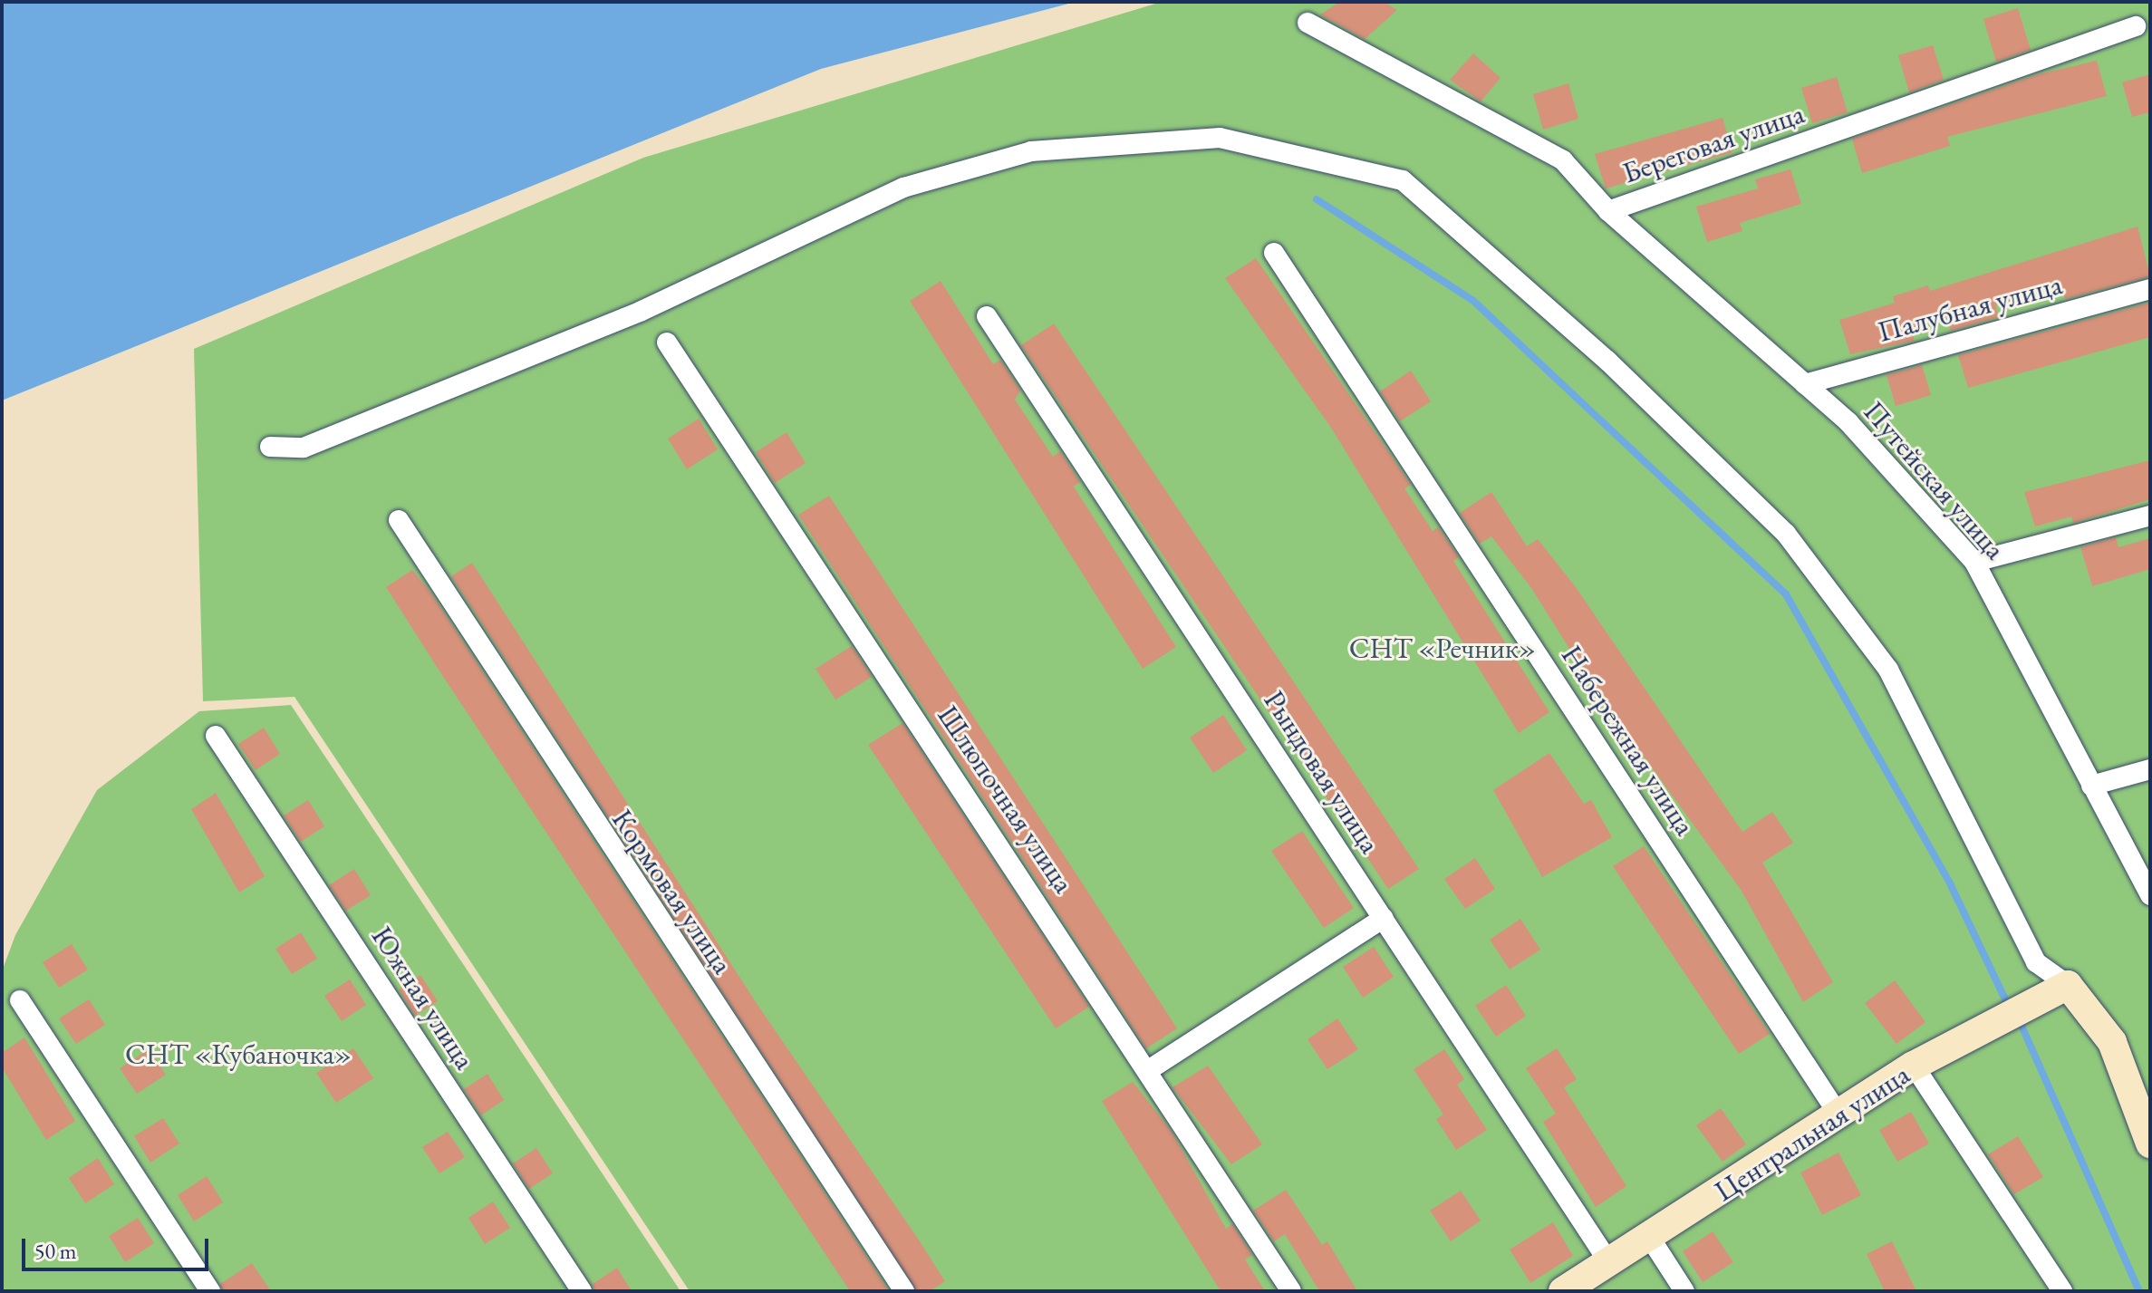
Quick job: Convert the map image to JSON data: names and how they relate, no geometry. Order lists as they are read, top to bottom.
{
  "streets": {
    "street": [
      "Береговая улица",
      "Палубная улица",
      "Путейская улица",
      "Набережная улица",
      "Рындовая улица",
      "Шлюпочная улица",
      "Кормовая улица",
      "Южная улица",
      "Центральная улица"
    ]
  },
  "crossings": [
    ["Береговая улица", "Путейская улица"],
    ["Палубная улица", "Путейская улица"],
    ["Набережная улица", "Центральная улица"],
    ["Рындовая улица", "Центральная улица"]
  ],
  "parks": ["СНТ «Речник»", "СНТ «Кубаночка»"],
  "scale_bar": "50 m"
}
